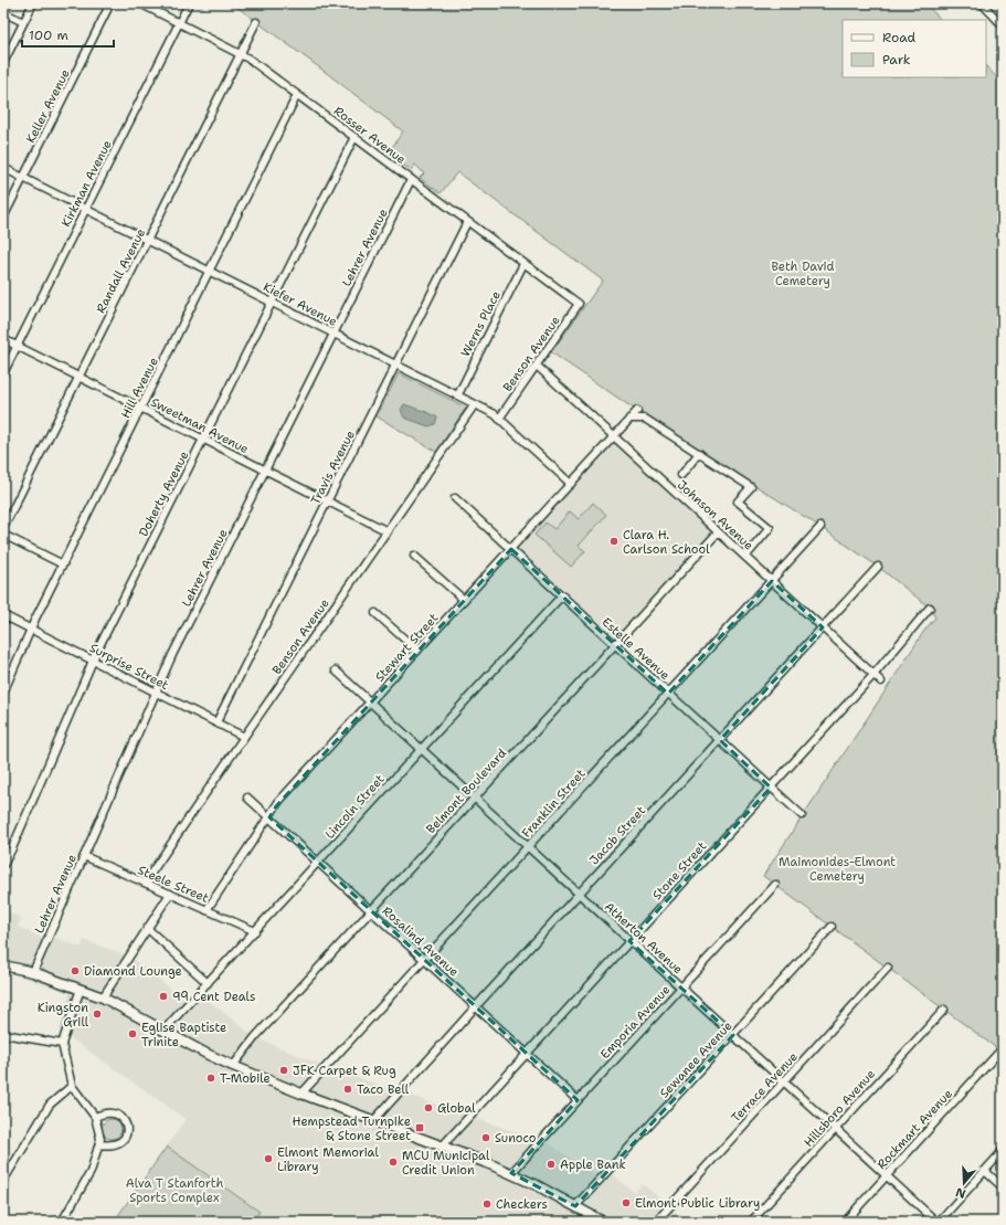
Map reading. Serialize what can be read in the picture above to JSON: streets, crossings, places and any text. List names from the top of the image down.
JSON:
{
  "streets": {
    "street": [
      "Keller Avenue",
      "Rosser Avenue",
      "Kirkman Avenue",
      "Lehrer Avenue",
      "Randall Avenue",
      "Kiefer Avenue",
      "Werns Place",
      "Benson Avenue",
      "Hill Avenue",
      "Sweetman Avenue",
      "Travis Avenue",
      "Doherty Avenue",
      "Johnson Avenue",
      "Stewart Street",
      "Estelle Avenue",
      "Surprise Street",
      "Belmont Boulevard",
      "Franklin Street",
      "Lincoln Street",
      "Jacob Street",
      "Stone Street",
      "Steele Street",
      "Atherton Avenue",
      "Rosalind Avenue",
      "Emporia Avenue",
      "Sewanee Avenue",
      "Terrace Avenue",
      "Hillsboro Avenue",
      "Rockmart Avenue"
    ]
  },
  "crossings": [
    ["Keller Avenue", "Kiefer Avenue"],
    ["Rosser Avenue", "Kirkman Avenue"],
    ["Rosser Avenue", "Lehrer Avenue"],
    ["Rosser Avenue", "Randall Avenue"],
    ["Rosser Avenue", "Werns Place"],
    ["Rosser Avenue", "Benson Avenue"],
    ["Rosser Avenue", "Hill Avenue"],
    ["Rosser Avenue", "Travis Avenue"],
    ["Rosser Avenue", "Doherty Avenue"],
    ["Kirkman Avenue", "Kiefer Avenue"],
    ["Kirkman Avenue", "Sweetman Avenue"],
    ["Lehrer Avenue", "Kiefer Avenue"],
    ["Lehrer Avenue", "Sweetman Avenue"],
    ["Lehrer Avenue", "Surprise Street"],
    ["Lehrer Avenue", "Steele Street"],
    ["Randall Avenue", "Kiefer Avenue"],
    ["Randall Avenue", "Sweetman Avenue"],
    ["Kiefer Avenue", "Werns Place"],
    ["Kiefer Avenue", "Benson Avenue"],
    ["Kiefer Avenue", "Hill Avenue"],
    ["Kiefer Avenue", "Travis Avenue"],
    ["Kiefer Avenue", "Doherty Avenue"],
    ["Kiefer Avenue", "Stewart Street"],
    ["Benson Avenue", "Sweetman Avenue"],
    ["Benson Avenue", "Johnson Avenue"],
    ["Benson Avenue", "Surprise Street"],
    ["Benson Avenue", "Steele Street"],
    ["Hill Avenue", "Sweetman Avenue"],
    ["Hill Avenue", "Surprise Street"],
    ["Sweetman Avenue", "Travis Avenue"],
    ["Sweetman Avenue", "Doherty Avenue"],
    ["Travis Avenue", "Surprise Street"],
    ["Doherty Avenue", "Surprise Street"],
    ["Johnson Avenue", "Stewart Street"],
    ["Johnson Avenue", "Belmont Boulevard"],
    ["Johnson Avenue", "Franklin Street"],
    ["Johnson Avenue", "Jacob Street"],
    ["Johnson Avenue", "Stone Street"],
    ["Stewart Street", "Estelle Avenue"],
    ["Stewart Street", "Steele Street"],
    ["Stewart Street", "Atherton Avenue"],
    ["Stewart Street", "Rosalind Avenue"],
    ["Estelle Avenue", "Belmont Boulevard"],
    ["Estelle Avenue", "Franklin Street"],
    ["Estelle Avenue", "Lincoln Street"],
    ["Estelle Avenue", "Jacob Street"],
    ["Estelle Avenue", "Stone Street"],
    ["Belmont Boulevard", "Atherton Avenue"],
    ["Belmont Boulevard", "Rosalind Avenue"],
    ["Franklin Street", "Atherton Avenue"],
    ["Franklin Street", "Rosalind Avenue"],
    ["Lincoln Street", "Steele Street"],
    ["Lincoln Street", "Atherton Avenue"],
    ["Lincoln Street", "Rosalind Avenue"],
    ["Jacob Street", "Atherton Avenue"],
    ["Jacob Street", "Rosalind Avenue"],
    ["Stone Street", "Atherton Avenue"],
    ["Stone Street", "Rosalind Avenue"],
    ["Atherton Avenue", "Emporia Avenue"],
    ["Atherton Avenue", "Sewanee Avenue"],
    ["Atherton Avenue", "Terrace Avenue"],
    ["Atherton Avenue", "Hillsboro Avenue"],
    ["Atherton Avenue", "Rockmart Avenue"],
    ["Rosalind Avenue", "Emporia Avenue"]
  ],
  "parks": ["Beth David Cemetery", "Maimonides-Elmont Cemetery", "Alva T Stanforth Sports Complex"],
  "places": {
    "other": [
      "Clara H. Carlson School",
      "Diamond Lounge",
      "99 Cent Deals",
      "Kingston Grill",
      "Eglise Baptiste Trinite",
      "JFK Carpet & Rug",
      "T-Mobile",
      "Taco Bell",
      "Global",
      "Sunoco",
      "Elmont Memorial Library",
      "MCU Municipal Credit Union",
      "Apple Bank",
      "Elmont Public Library",
      "Checkers"
    ],
    "transit": ["Hempstead Turnpike & Stone Street"]
  },
  "legend": ["Road", "Park"],
  "scale_bar": "100 m",
  "north": "bottom"
}
